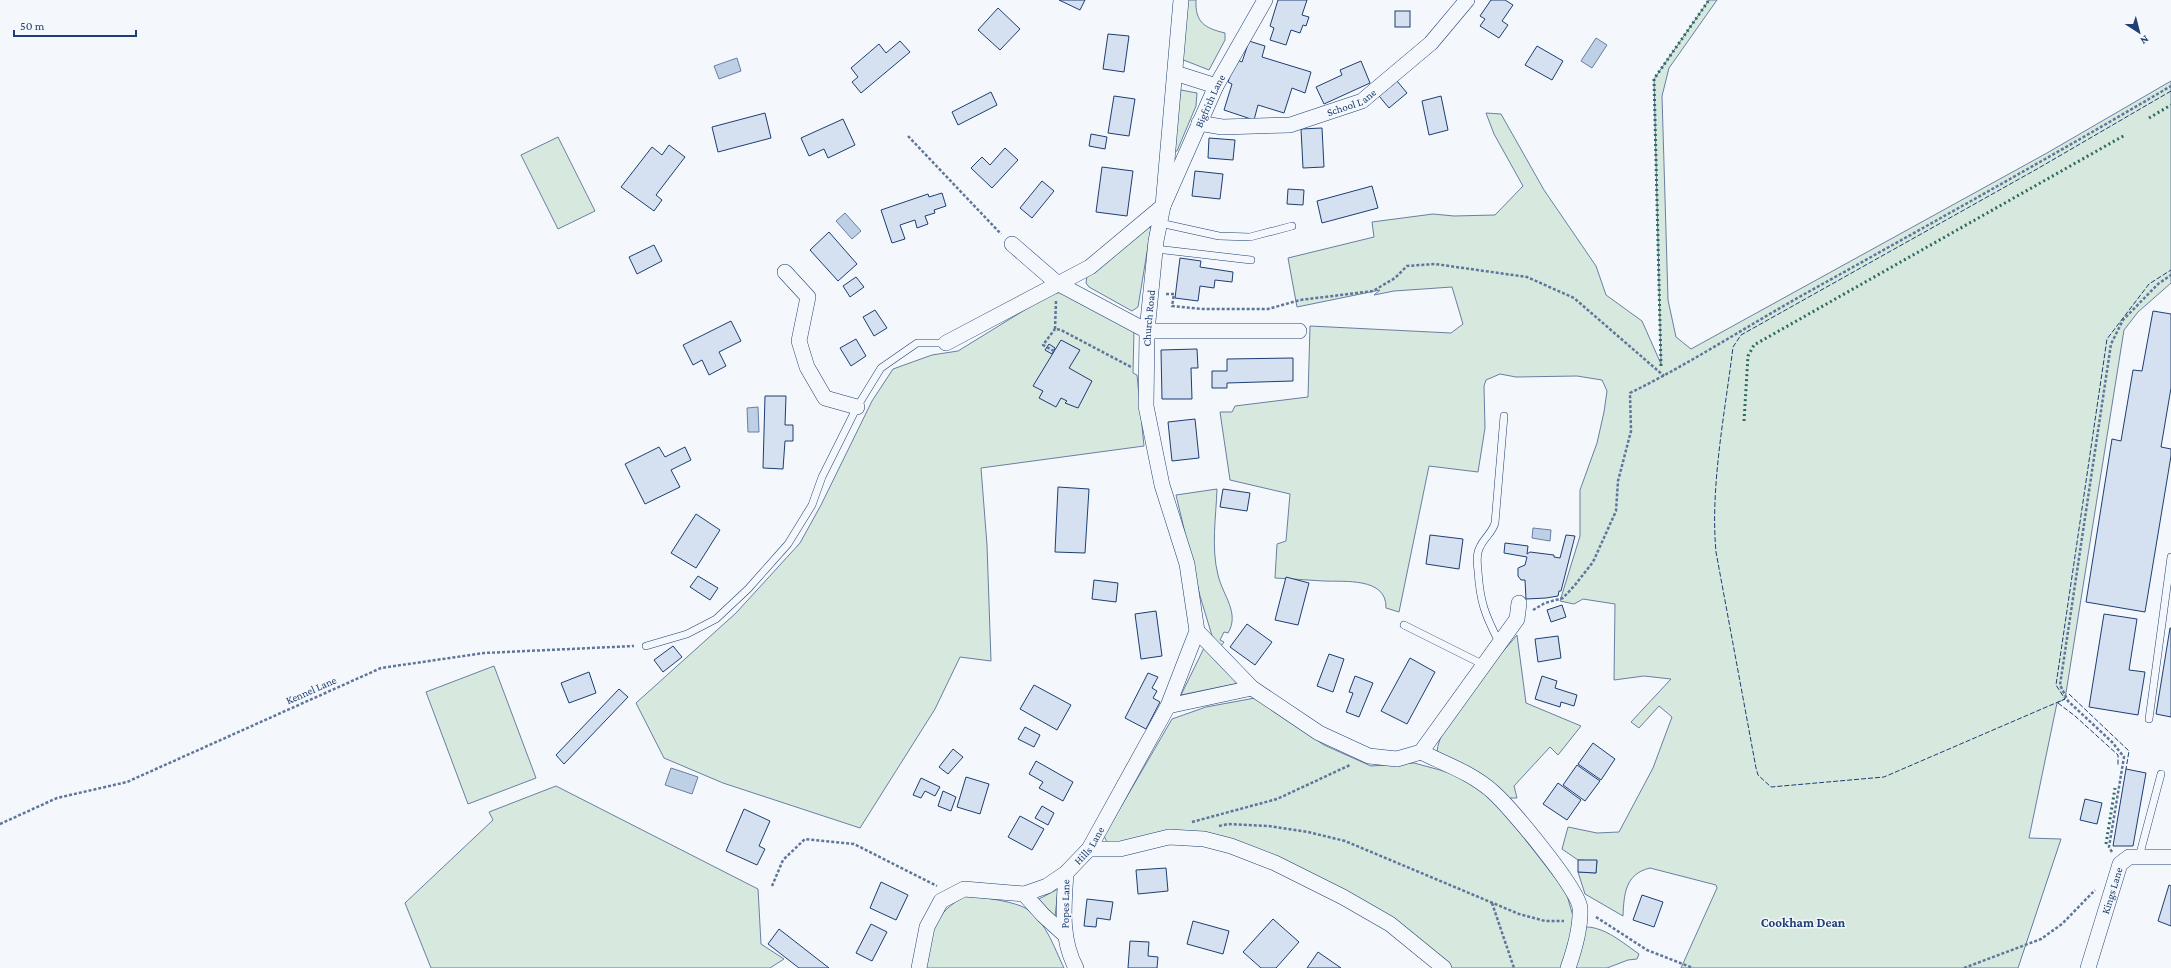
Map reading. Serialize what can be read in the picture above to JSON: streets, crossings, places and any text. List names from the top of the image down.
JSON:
{
  "streets": {
    "street": [
      "Bigfrith Lane",
      "School Lane",
      "Church Road",
      "Hills Lane",
      "Kings Lane",
      "Popes Lane"
    ],
    "path": ["Kennel Lane"]
  },
  "crossings": [
    ["Bigfrith Lane", "School Lane"],
    ["Bigfrith Lane", "Church Road"],
    ["Church Road", "Hills Lane"],
    ["Hills Lane", "Popes Lane"]
  ],
  "districts": ["Cookham Dean"],
  "scale_bar": "50 m",
  "north": "bottom right"
}
